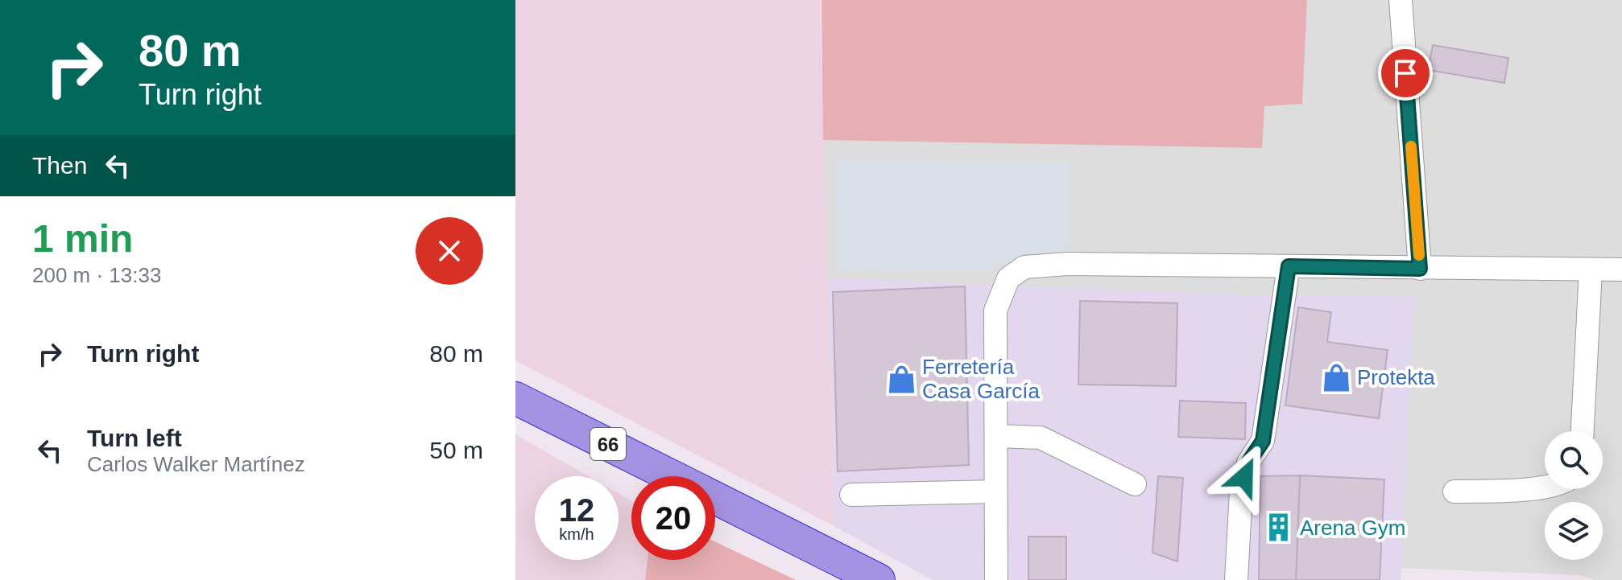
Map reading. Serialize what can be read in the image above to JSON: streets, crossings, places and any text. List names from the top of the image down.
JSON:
{
  "streets": {
    "highway": ["66"]
  },
  "places": {
    "shop": ["Protekta", "Ferretería Casa García"],
    "building": ["Arena Gym"]
  },
  "page": {
    "turn": ["80 m", "Turn right"],
    "then": "Then",
    "heading": ["1 min", "200 m · 13:33"],
    "list": [
      {
        "name": "Turn right",
        "value": "80 m"
      },
      {
        "name": "Turn left",
        "note": "Carlos Walker Martínez",
        "value": "50 m"
      }
    ],
    "speed": "12 km/h",
    "limit": "20"
  }
}
